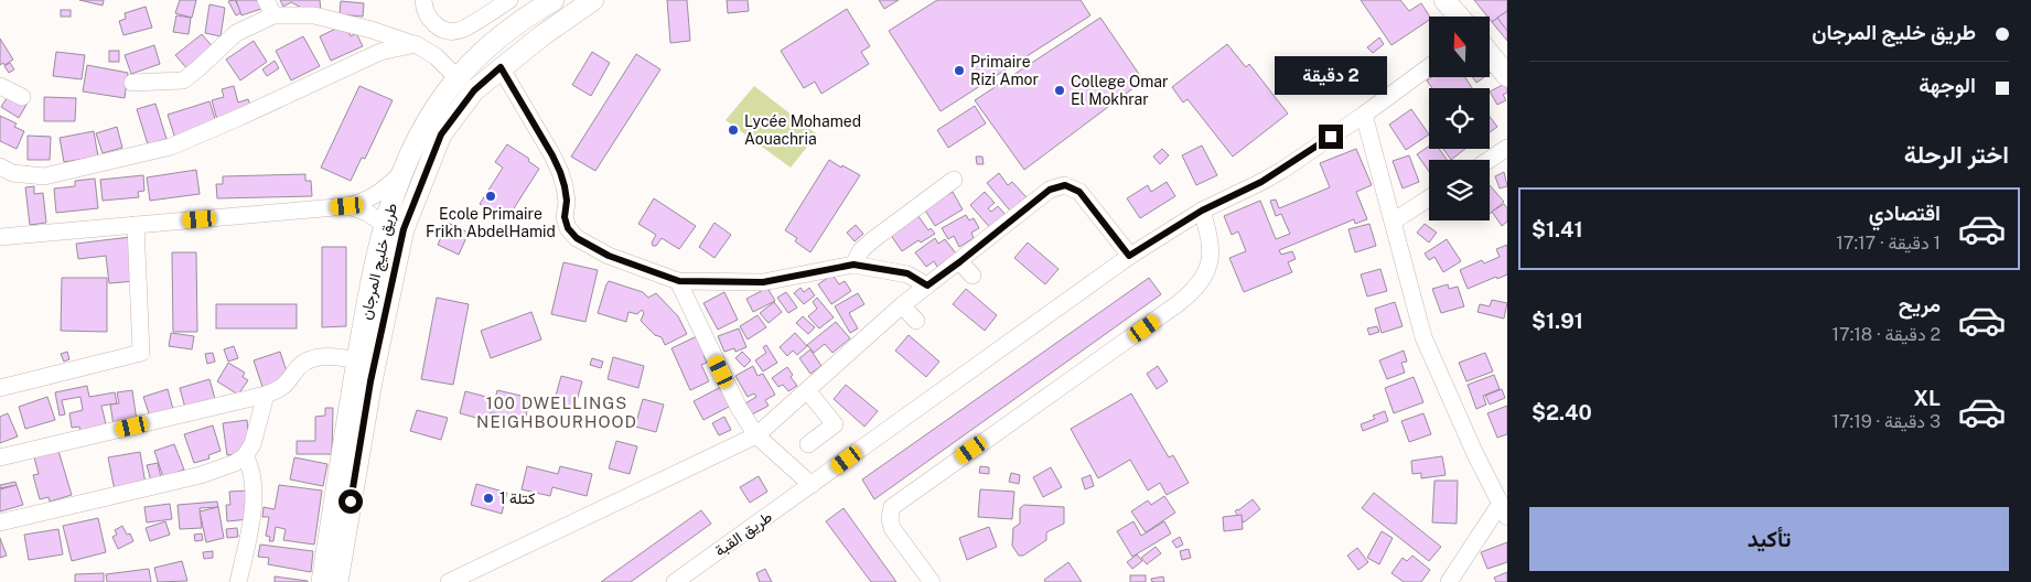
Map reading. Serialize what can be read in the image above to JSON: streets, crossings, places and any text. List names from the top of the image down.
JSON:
{
  "streets": {
    "main road": ["طريق خليج المرجان"],
    "street": ["طريق القبة"]
  },
  "districts": ["100 DWELLINGS NEIGHBOURHOOD"],
  "places": [
    "Primaire Rizi Amor",
    "College Omar El Mokhrar",
    "Lycée Mohamed Aouachria",
    "Ecole Primaire Frikh AbdelHamid",
    "كتلة 1"
  ],
  "north": "top",
  "page": {
    "banner": ["طريق خليج المرجان", "الوجهة"],
    "bubble": "2 دقيقة",
    "heading": "اختر الرحلة",
    "list": [
      {
        "name": "اقتصادي",
        "note": "1 دقيقة · 17:17",
        "value": "$1.41"
      },
      {
        "name": "مريح",
        "note": "2 دقيقة · 17:18",
        "value": "$1.91"
      },
      {
        "name": "XL",
        "note": "3 دقيقة · 17:19",
        "value": "$2.40"
      }
    ],
    "buttons": "تأكيد"
  }
}
